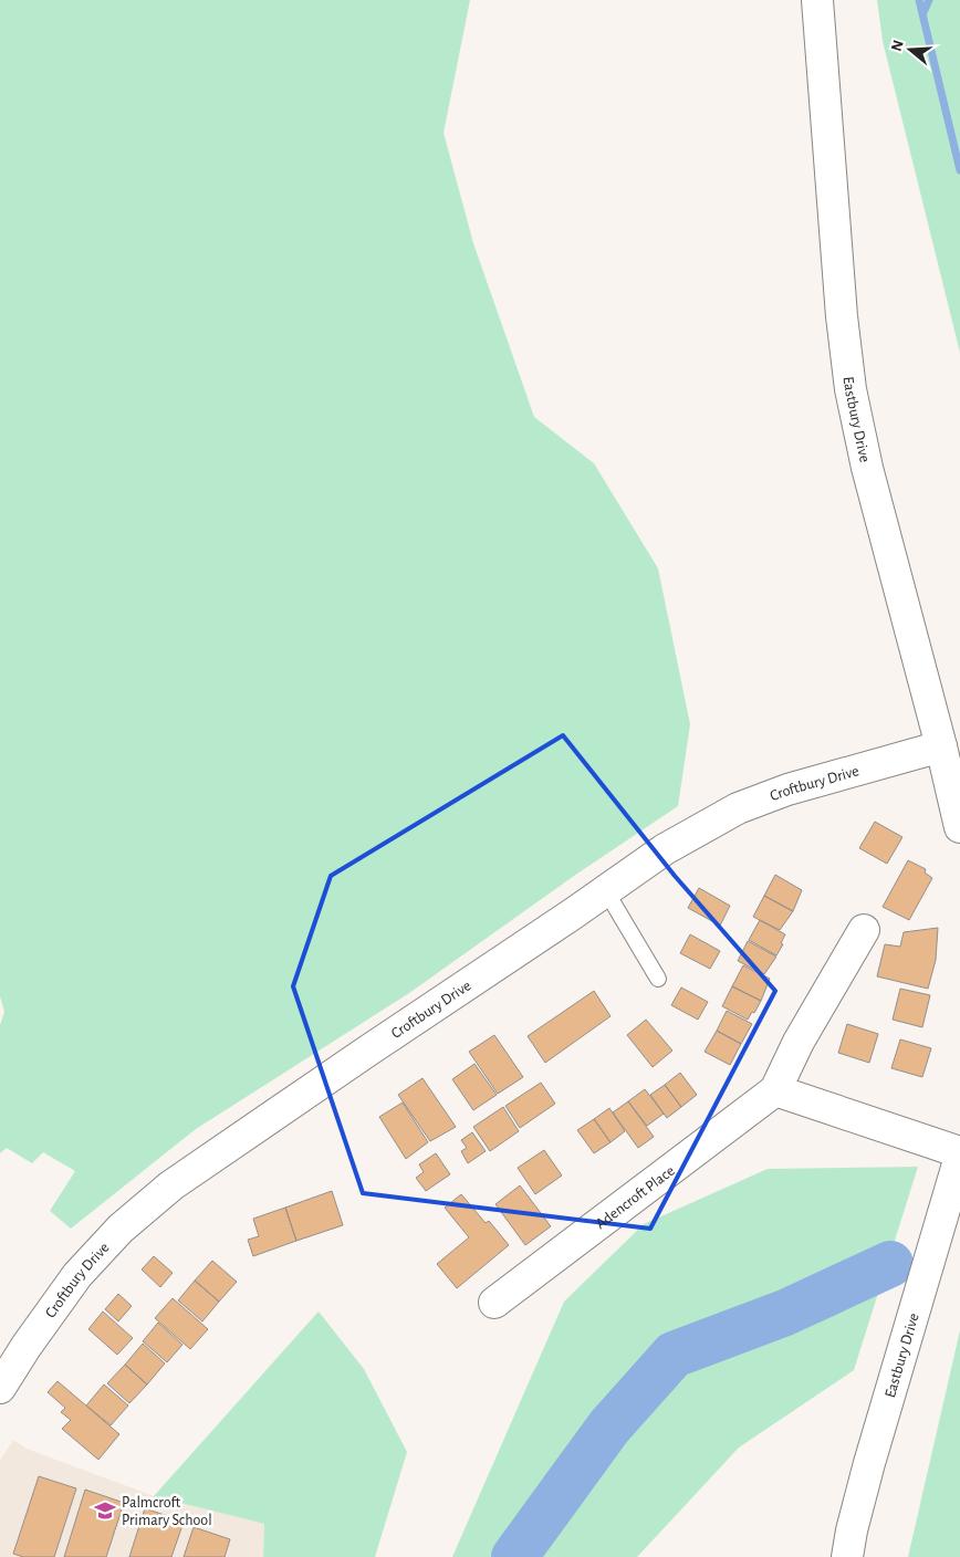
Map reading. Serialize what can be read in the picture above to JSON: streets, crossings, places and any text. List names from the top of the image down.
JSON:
{
  "streets": {
    "street": ["Eastbury Drive", "Croftbury Drive", "Adencroft Place"]
  },
  "crossings": [
    ["Eastbury Drive", "Croftbury Drive"]
  ],
  "places": {
    "school or university": ["Palmcroft Primary School"]
  },
  "north": "left"
}
